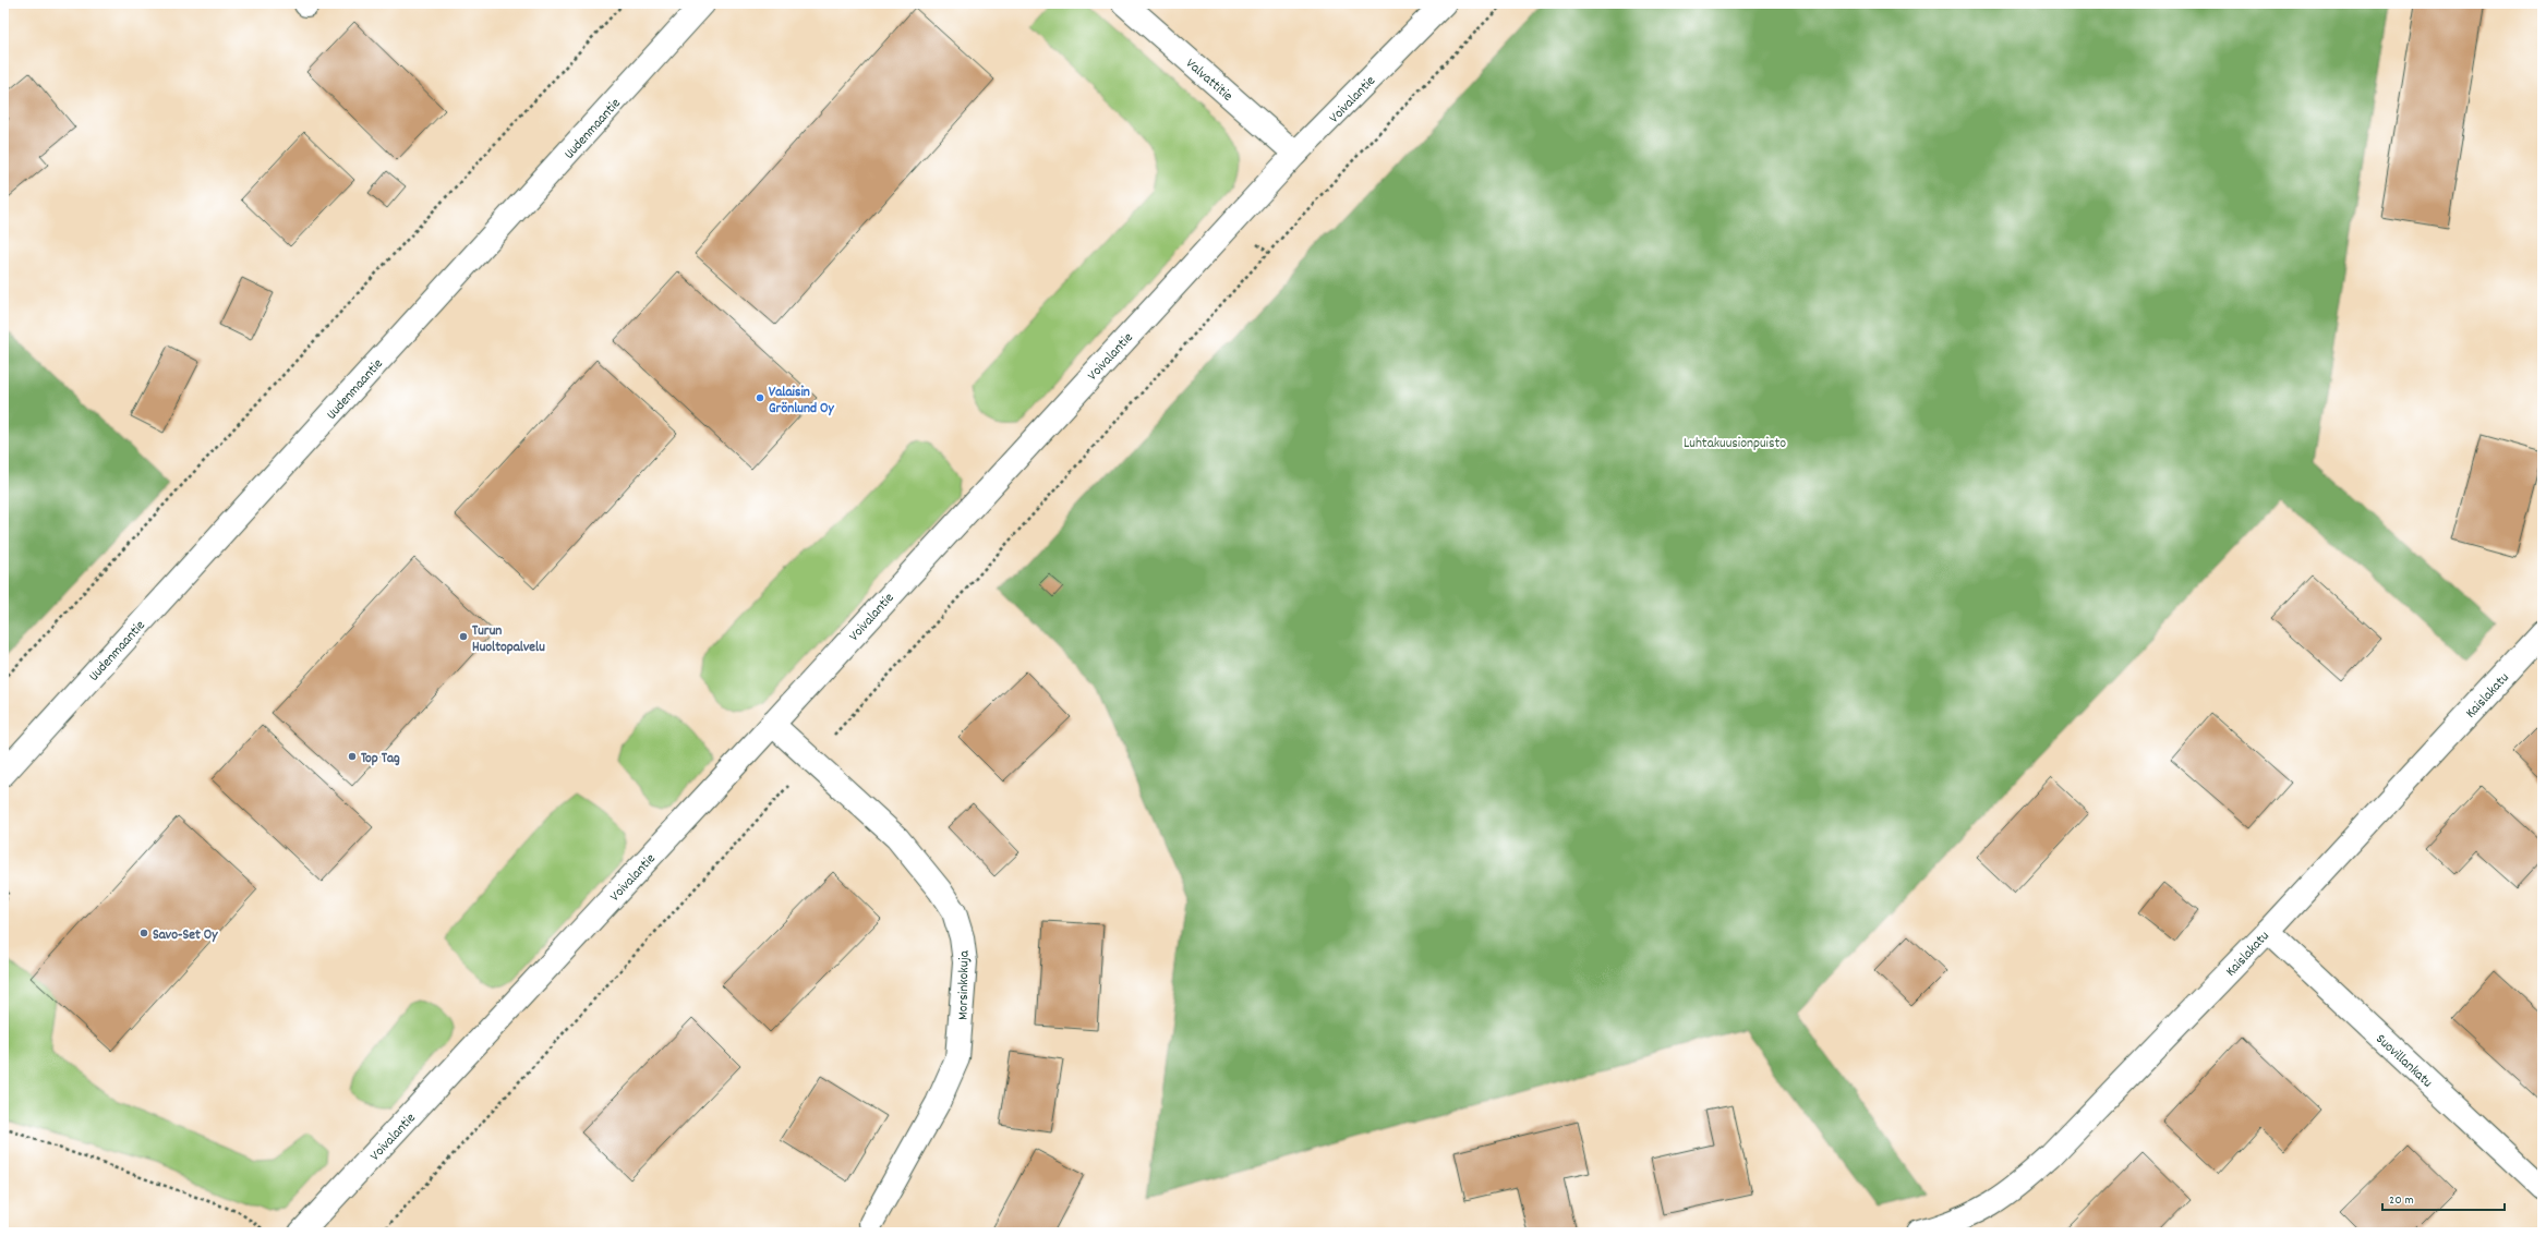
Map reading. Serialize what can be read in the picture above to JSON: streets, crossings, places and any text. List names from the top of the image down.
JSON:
{
  "streets": {
    "street": [
      "Valvattitie",
      "Voivalantie",
      "Uudenmaantie",
      "Kaislakatu",
      "Morsinkokuja",
      "Suovillankatu"
    ]
  },
  "crossings": [
    ["Valvattitie", "Voivalantie"],
    ["Voivalantie", "Morsinkokuja"],
    ["Kaislakatu", "Suovillankatu"]
  ],
  "parks": ["Luhtakuusionpuisto"],
  "places": [
    "Valaisin Grönlund Oy",
    "Turun Huoltopalvelu",
    "Top Tag",
    "Savo-Set Oy"
  ],
  "scale_bar": "20 m"
}
